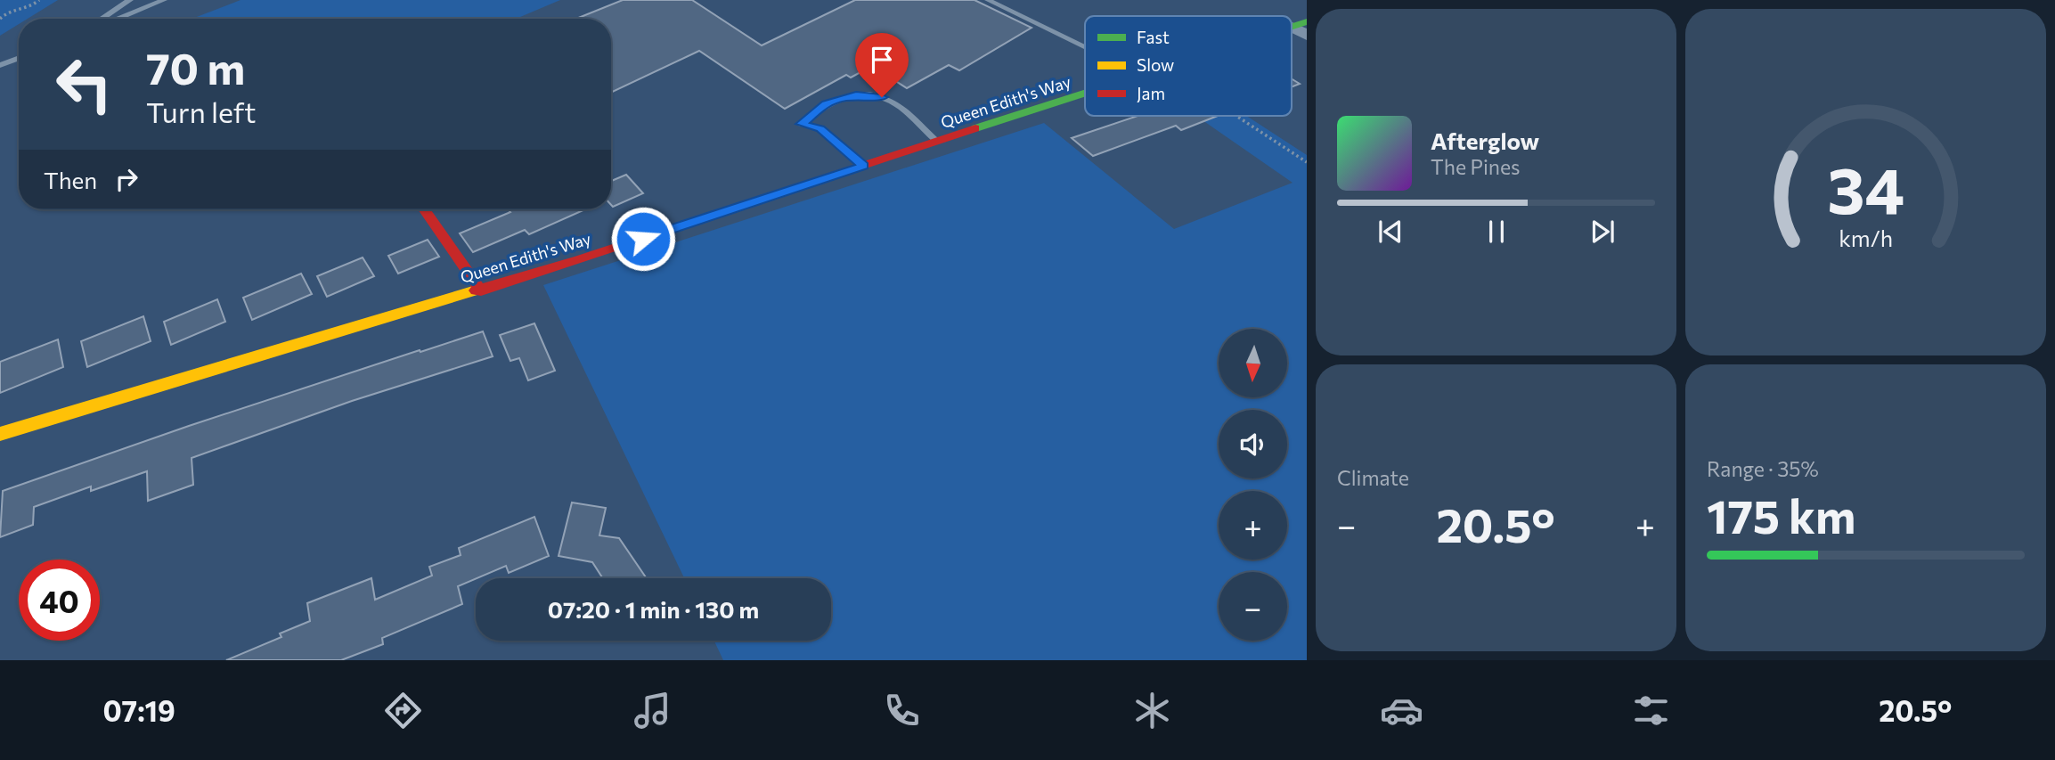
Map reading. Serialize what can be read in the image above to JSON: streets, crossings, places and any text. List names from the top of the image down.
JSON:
{
  "streets": {
    "street": ["Queen Edith's Way"]
  },
  "legend": ["Fast", "Slow", "Jam"],
  "north": "bottom",
  "page": {
    "turn": ["70 m", "Turn left"],
    "song": ["Afterglow", "The Pines"],
    "then": "Then",
    "map_buttons": ["+", "−"],
    "tile": [
      "Climate",
      ["Range · 35%", "175 km"]
    ],
    "heat": ["−", "20.5°", "+"],
    "limit": "40",
    "trip": "07:20 · 1 min · 130 m",
    "tabs": ["07:19", "20.5°"],
    "gauge": ["34", "km/h"]
  }
}
